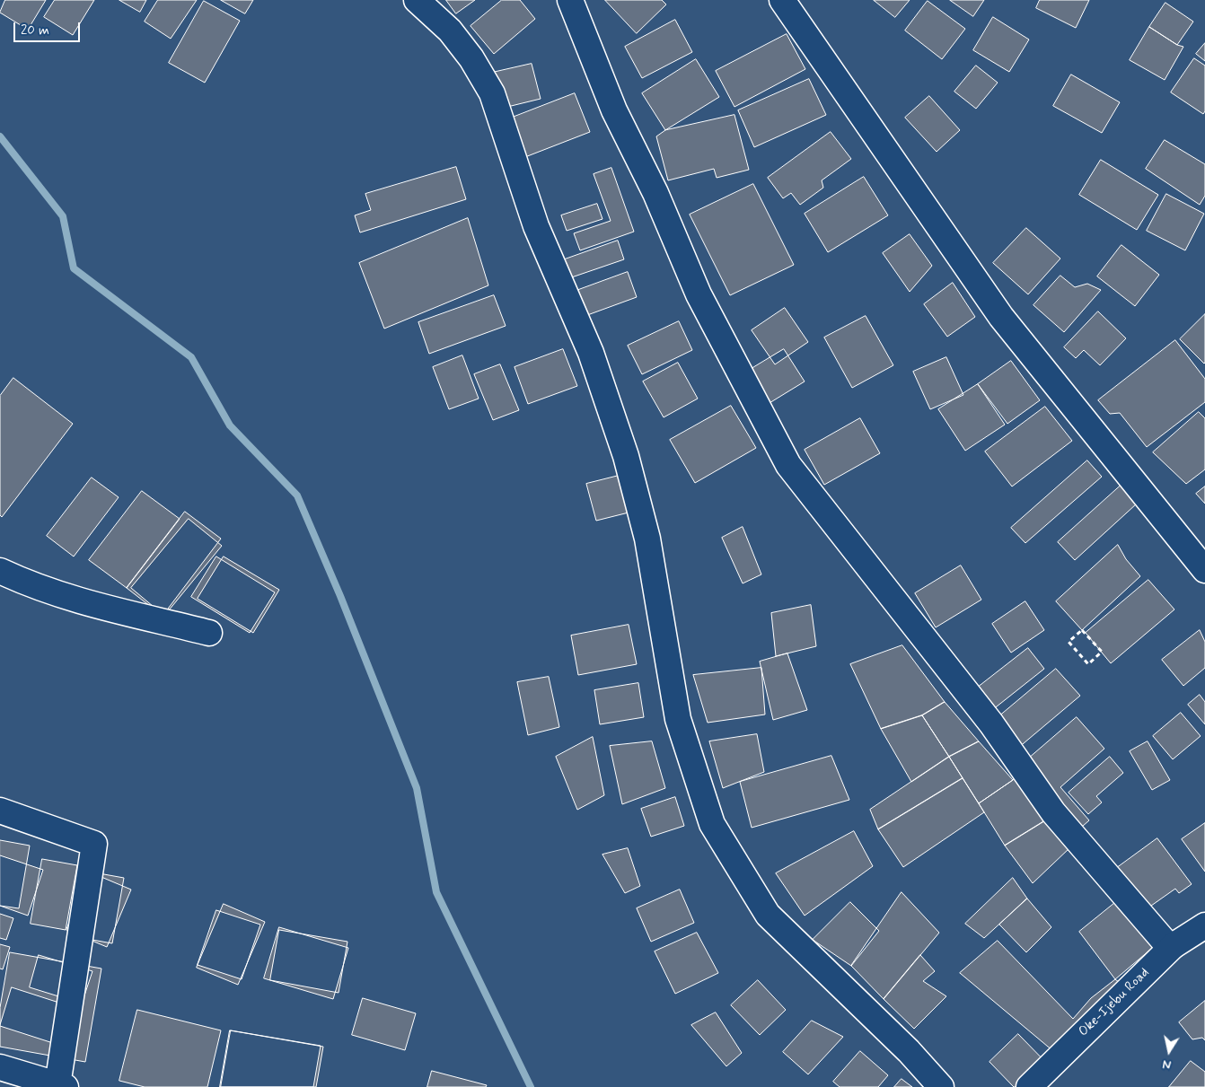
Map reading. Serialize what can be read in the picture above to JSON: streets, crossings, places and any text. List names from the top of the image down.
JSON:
{
  "streets": {
    "street": ["Oke-Ijebu Road"]
  },
  "scale_bar": "20 m",
  "north": "bottom"
}
